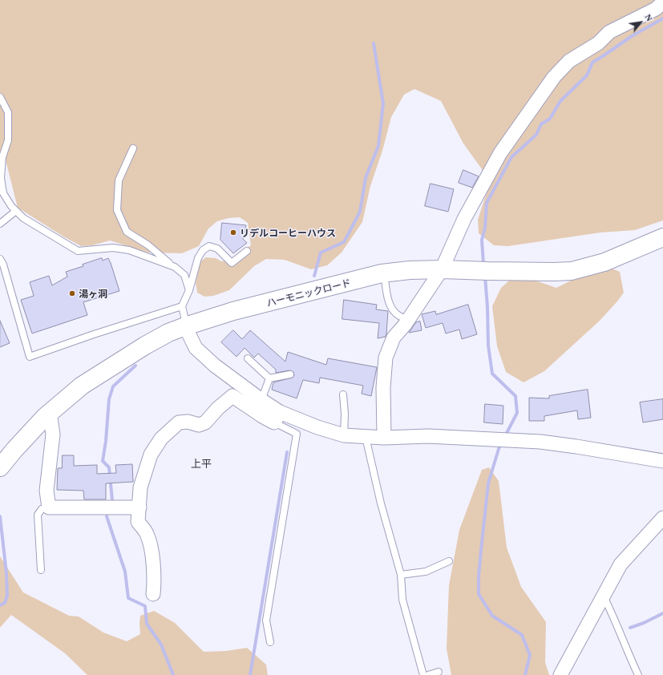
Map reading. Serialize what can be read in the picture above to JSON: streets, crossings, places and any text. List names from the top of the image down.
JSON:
{
  "streets": {
    "street": ["ハーモニックロード"]
  },
  "districts": ["上平"],
  "places": ["リデルコーヒーハウス", "湯ヶ洞"],
  "north": "top right"
}
